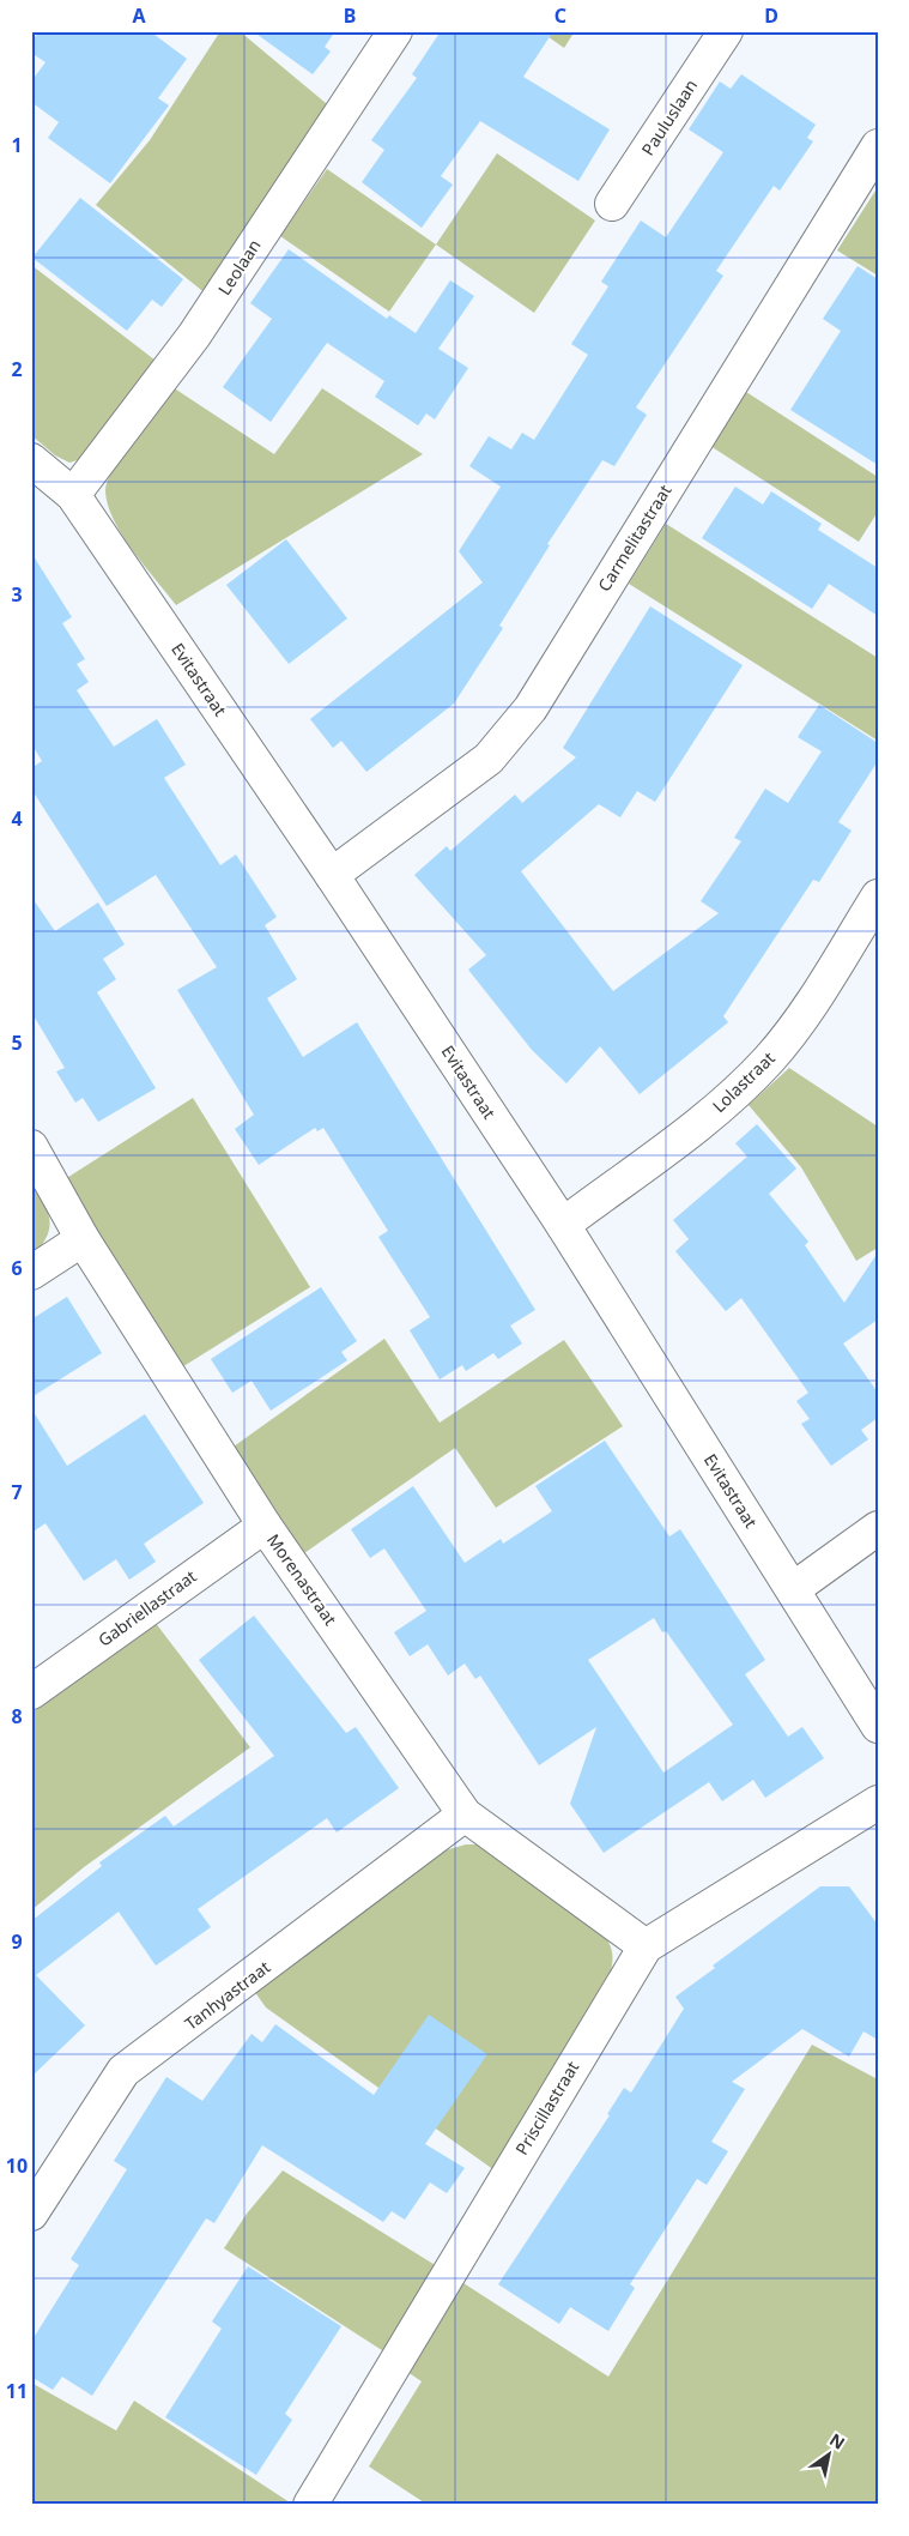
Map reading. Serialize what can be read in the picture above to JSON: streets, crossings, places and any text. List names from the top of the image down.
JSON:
{
  "streets": {
    "street": [
      "Pauluslaan",
      "Leolaan",
      "Carmelitastraat",
      "Evitastraat",
      "Lolastraat",
      "Morenastraat",
      "Gabriellastraat",
      "Tanhyastraat",
      "Priscillastraat"
    ]
  },
  "crossings": [
    ["Leolaan", "Evitastraat"],
    ["Carmelitastraat", "Evitastraat"],
    ["Evitastraat", "Lolastraat"],
    ["Morenastraat", "Gabriellastraat"],
    ["Morenastraat", "Tanhyastraat"],
    ["Morenastraat", "Priscillastraat"]
  ],
  "north": "top right",
  "grid": {
    "columns": [
      "A",
      "B",
      "C",
      "D"
    ],
    "rows": [
      "1",
      "2",
      "3",
      "4",
      "5",
      "6",
      "7",
      "8",
      "9",
      "10",
      "11"
    ]
  }
}
